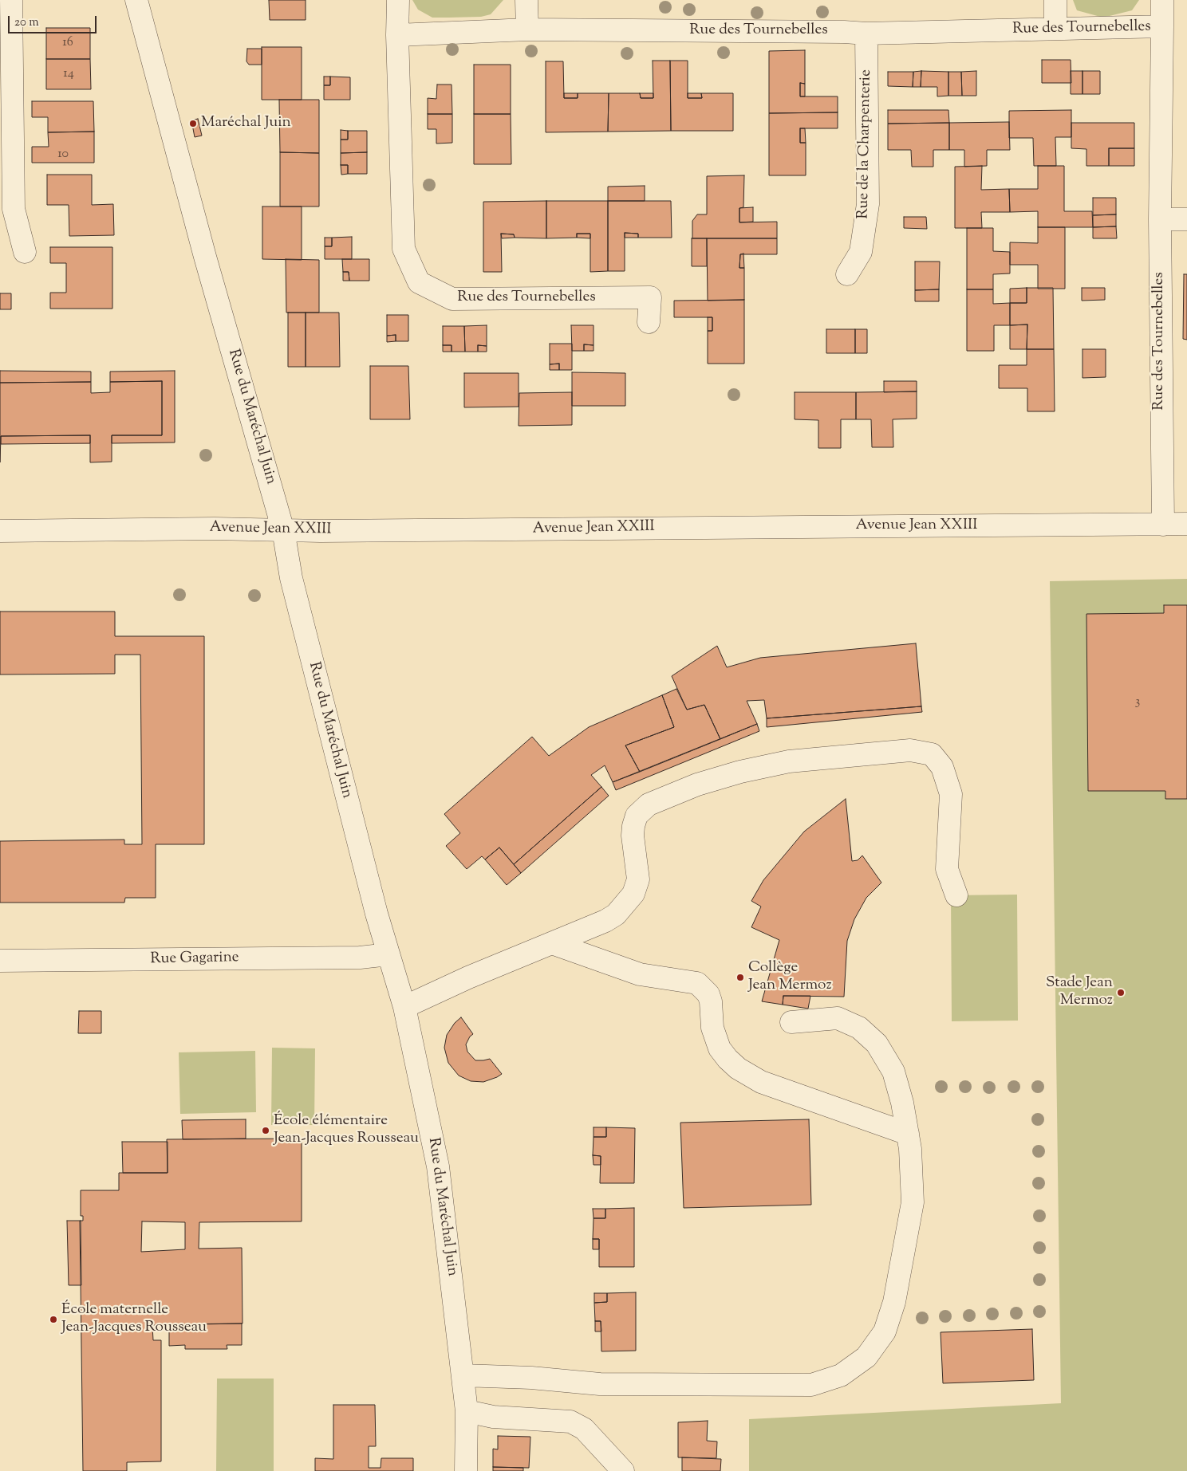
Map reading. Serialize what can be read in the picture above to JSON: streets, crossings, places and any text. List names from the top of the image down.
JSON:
{
  "streets": {
    "street": [
      "Rue des Tournebelles",
      "Rue de la Charpenterie",
      "Rue du Maréchal Juin",
      "Avenue Jean XXIII",
      "Rue Gagarine"
    ]
  },
  "crossings": [
    ["Rue des Tournebelles", "Rue de la Charpenterie"],
    ["Rue des Tournebelles", "Avenue Jean XXIII"],
    ["Rue du Maréchal Juin", "Avenue Jean XXIII"],
    ["Rue du Maréchal Juin", "Rue Gagarine"]
  ],
  "places": [
    "Maréchal Juin",
    "Collège Jean Mermoz",
    "Stade Jean Mermoz",
    "École élémentaire Jean-Jacques Rousseau",
    "École maternelle Jean-Jacques Rousseau"
  ],
  "house_numbers": [
    "16",
    "14",
    "10",
    "3"
  ],
  "scale_bar": "20 m"
}
